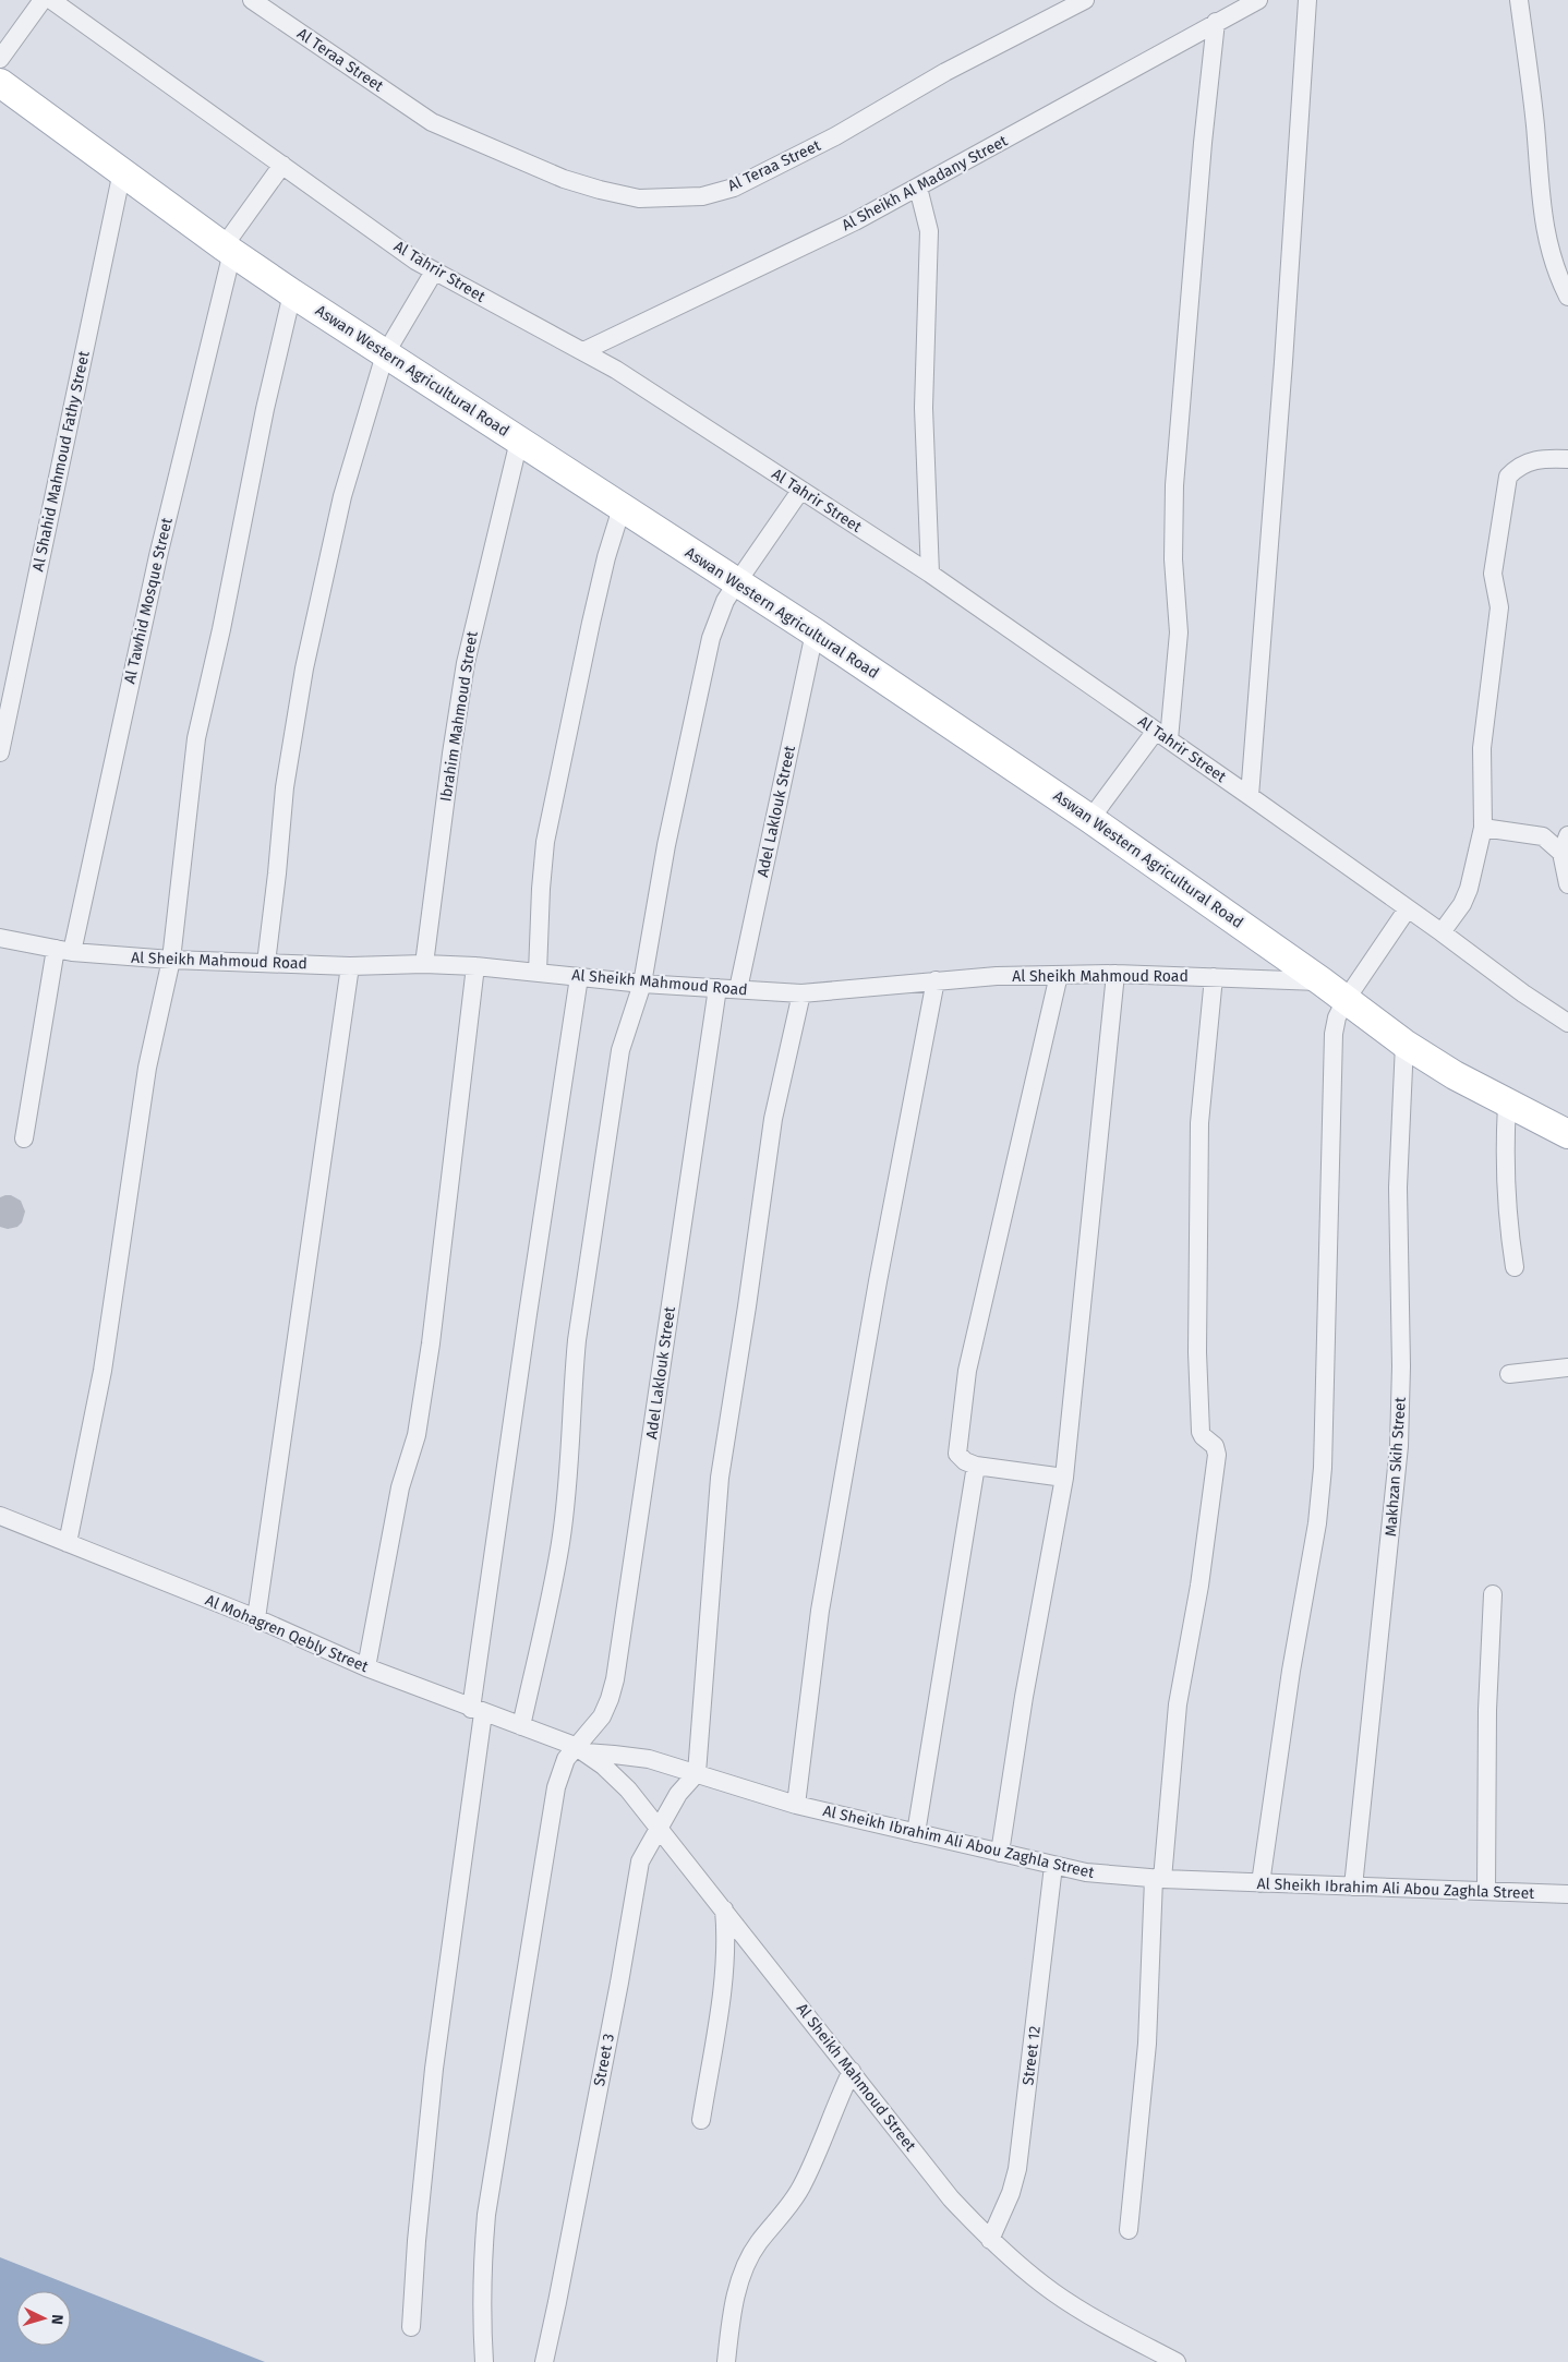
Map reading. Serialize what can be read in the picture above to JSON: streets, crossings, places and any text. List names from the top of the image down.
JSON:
{
  "streets": {
    "main road": ["Aswan Western Agricultural Road"],
    "street": [
      "Al Teraa Street",
      "Al Sheikh Al Madany Street",
      "Al Tahrir Street",
      "Al Shahid Mahmoud Fathy Street",
      "Al Tawhid Mosque Street",
      "Ibrahim Mahmoud Street",
      "Adel Laklouk Street",
      "Al Sheikh Mahmoud Road",
      "Makhzan Skih Street",
      "Al Mohagren Qebly Street",
      "Al Sheikh Ibrahim Ali Abou Zaghla Street",
      "Street 12",
      "Street 3",
      "Al Sheikh Mahmoud Street"
    ]
  },
  "crossings": [
    ["Al Sheikh Al Madany Street", "Al Tahrir Street"],
    ["Aswan Western Agricultural Road", "Al Shahid Mahmoud Fathy Street"],
    ["Aswan Western Agricultural Road", "Al Tawhid Mosque Street"],
    ["Aswan Western Agricultural Road", "Ibrahim Mahmoud Street"],
    ["Aswan Western Agricultural Road", "Adel Laklouk Street"],
    ["Aswan Western Agricultural Road", "Al Sheikh Mahmoud Road"],
    ["Aswan Western Agricultural Road", "Makhzan Skih Street"],
    ["Al Tawhid Mosque Street", "Al Sheikh Mahmoud Road"],
    ["Ibrahim Mahmoud Street", "Al Sheikh Mahmoud Road"],
    ["Adel Laklouk Street", "Al Sheikh Mahmoud Road"],
    ["Adel Laklouk Street", "Al Mohagren Qebly Street"],
    ["Adel Laklouk Street", "Al Sheikh Ibrahim Ali Abou Zaghla Street"],
    ["Adel Laklouk Street", "Al Sheikh Mahmoud Street"],
    ["Makhzan Skih Street", "Al Sheikh Ibrahim Ali Abou Zaghla Street"],
    ["Al Mohagren Qebly Street", "Al Sheikh Ibrahim Ali Abou Zaghla Street"],
    ["Al Mohagren Qebly Street", "Al Sheikh Mahmoud Street"],
    ["Al Sheikh Ibrahim Ali Abou Zaghla Street", "Street 12"],
    ["Al Sheikh Ibrahim Ali Abou Zaghla Street", "Street 3"],
    ["Al Sheikh Ibrahim Ali Abou Zaghla Street", "Al Sheikh Mahmoud Street"],
    ["Street 12", "Al Sheikh Mahmoud Street"],
    ["Street 3", "Al Sheikh Mahmoud Street"]
  ],
  "north": "right"
}
